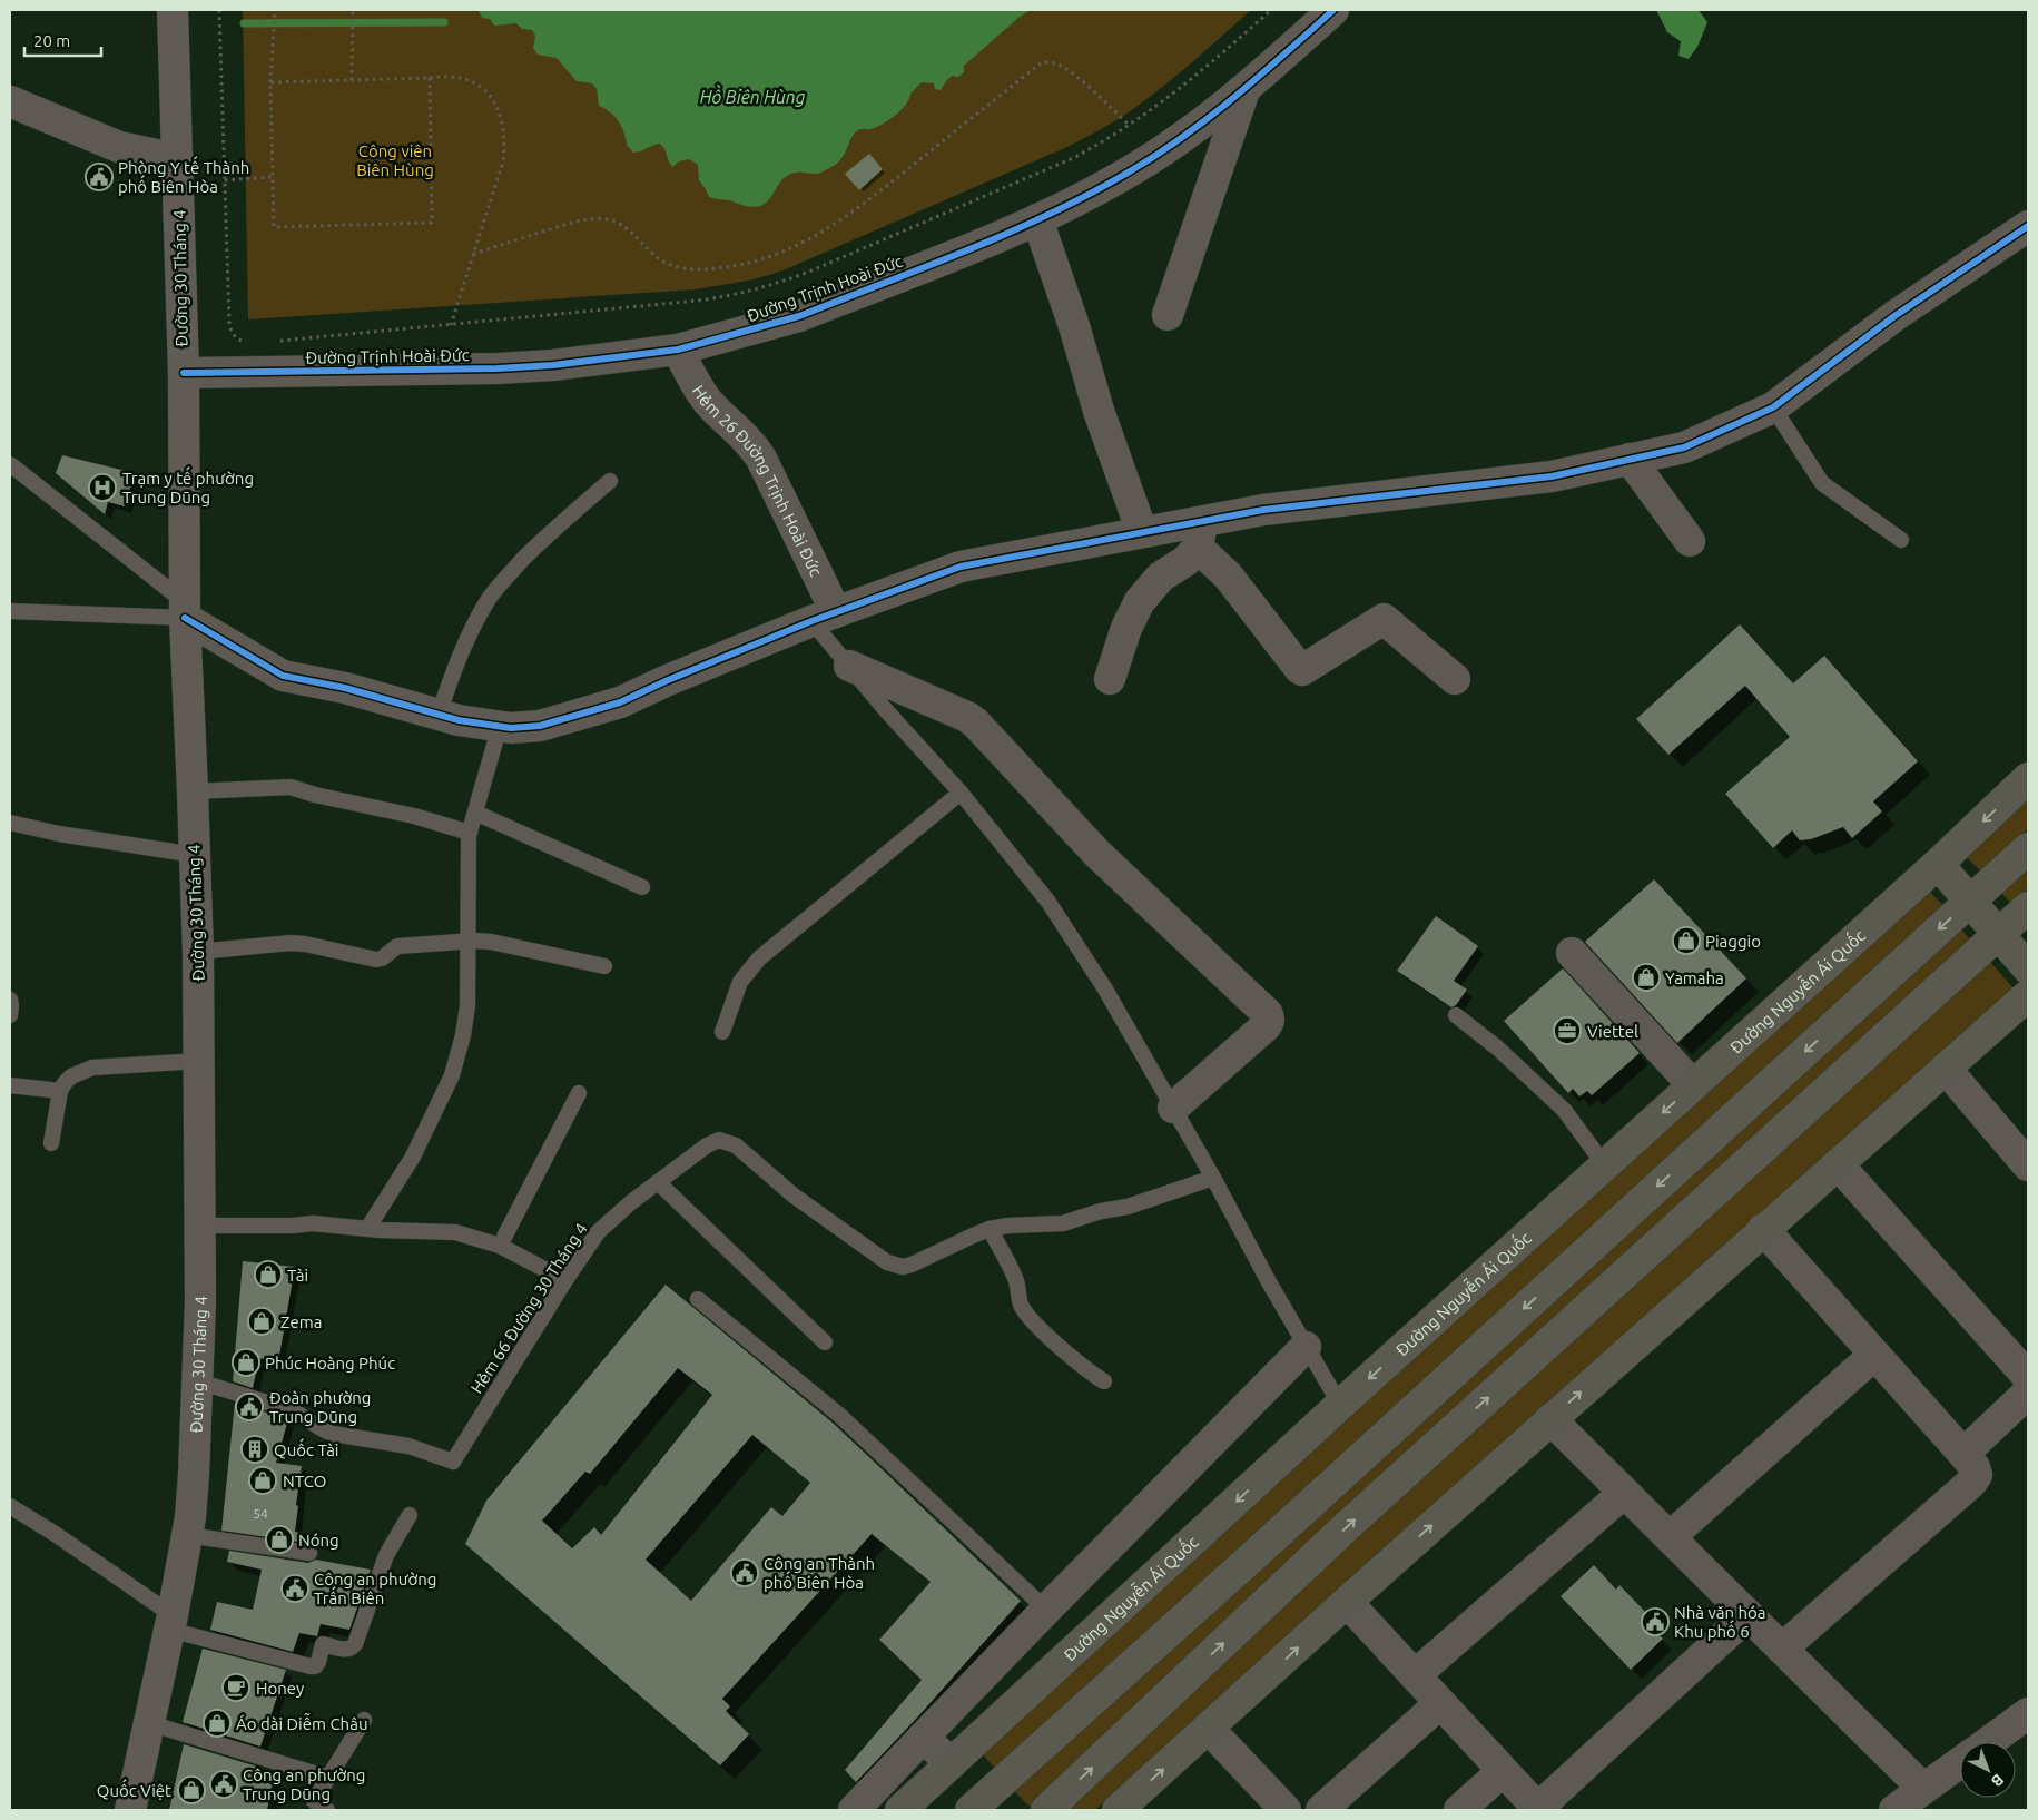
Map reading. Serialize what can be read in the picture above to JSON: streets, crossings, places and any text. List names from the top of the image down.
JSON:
{
  "streets": {
    "main road": ["Đường 30 Tháng 4", "Đường Nguyễn Ái Quốc"],
    "street": ["Đường Trịnh Hoài Đức", "Hẻm 26 Đường Trịnh Hoài Đức"],
    "lane": ["Hẻm 66 Đường 30 Tháng 4"]
  },
  "crossings": [
    ["Đường 30 Tháng 4", "Đường Trịnh Hoài Đức"],
    ["Đường 30 Tháng 4", "Hẻm 66 Đường 30 Tháng 4"],
    ["Đường Trịnh Hoài Đức", "Hẻm 26 Đường Trịnh Hoài Đức"]
  ],
  "water": ["Hồ Biên Hùng"],
  "parks": ["Công viên Biên Hùng"],
  "places": {
    "public building": [
      "Phòng Y tế Thành phố Biên Hòa",
      "Đoàn phường Trung Dũng",
      "Công an Thành phố Biên Hòa",
      "Công an phường Trấn Biên",
      "Nhà văn hóa Khu phố 6",
      "Công an phường Trung Dũng"
    ],
    "hospital": ["Trạm y tế phường Trung Dũng"],
    "shop": [
      "Piaggio",
      "Yamaha",
      "Tài",
      "Zema",
      "Phúc Hoàng Phúc",
      "NTCO",
      "Nóng",
      "Áo dài Diễm Châu",
      "Quốc Việt"
    ],
    "office": ["Viettel"],
    "building": ["Quốc Tài"],
    "cafe": ["Honey"]
  },
  "house_numbers": ["54"],
  "scale_bar": "20 m",
  "north": "bottom right"
}
